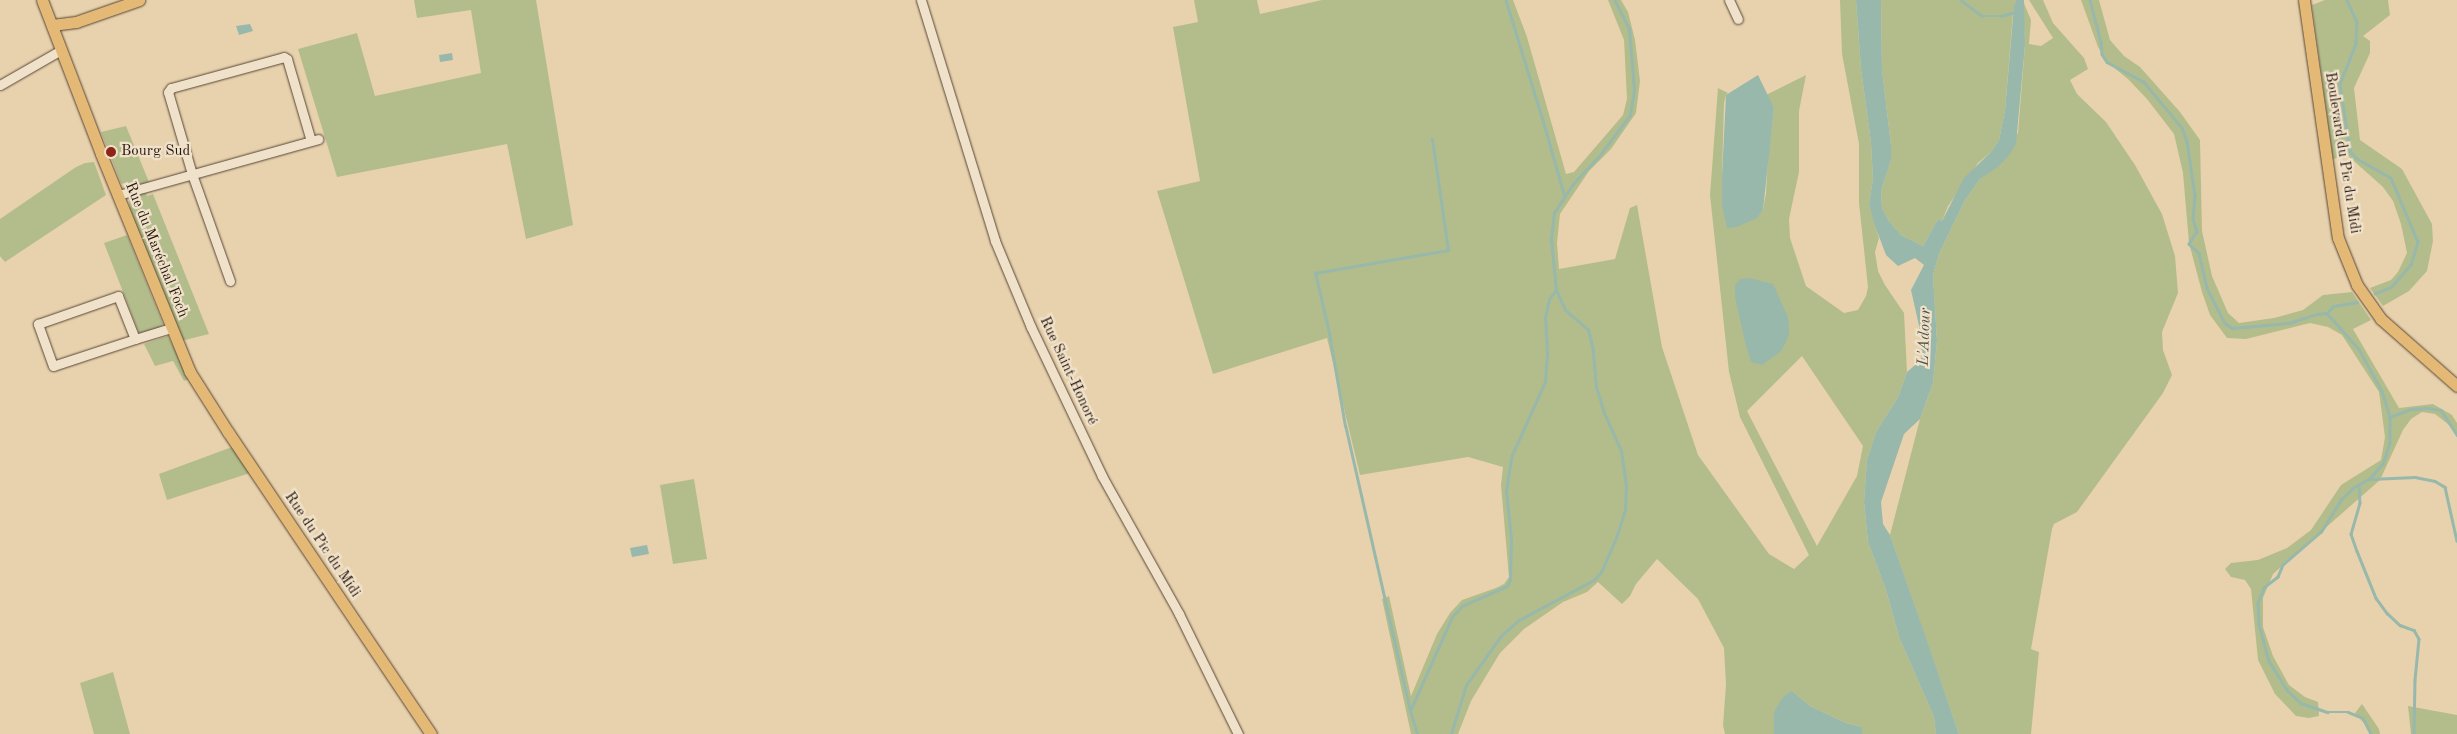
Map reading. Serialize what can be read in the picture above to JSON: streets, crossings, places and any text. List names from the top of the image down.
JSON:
{
  "streets": {
    "main road": ["Boulevard du Pic du Midi", "Rue du Maréchal Foch", "Rue du Pic du Midi"],
    "street": ["Rue Saint-Honoré"]
  },
  "crossings": [
    ["Rue du Maréchal Foch", "Rue du Pic du Midi"]
  ],
  "water": ["L'Adour"],
  "places": ["Bourg Sud"]
}
